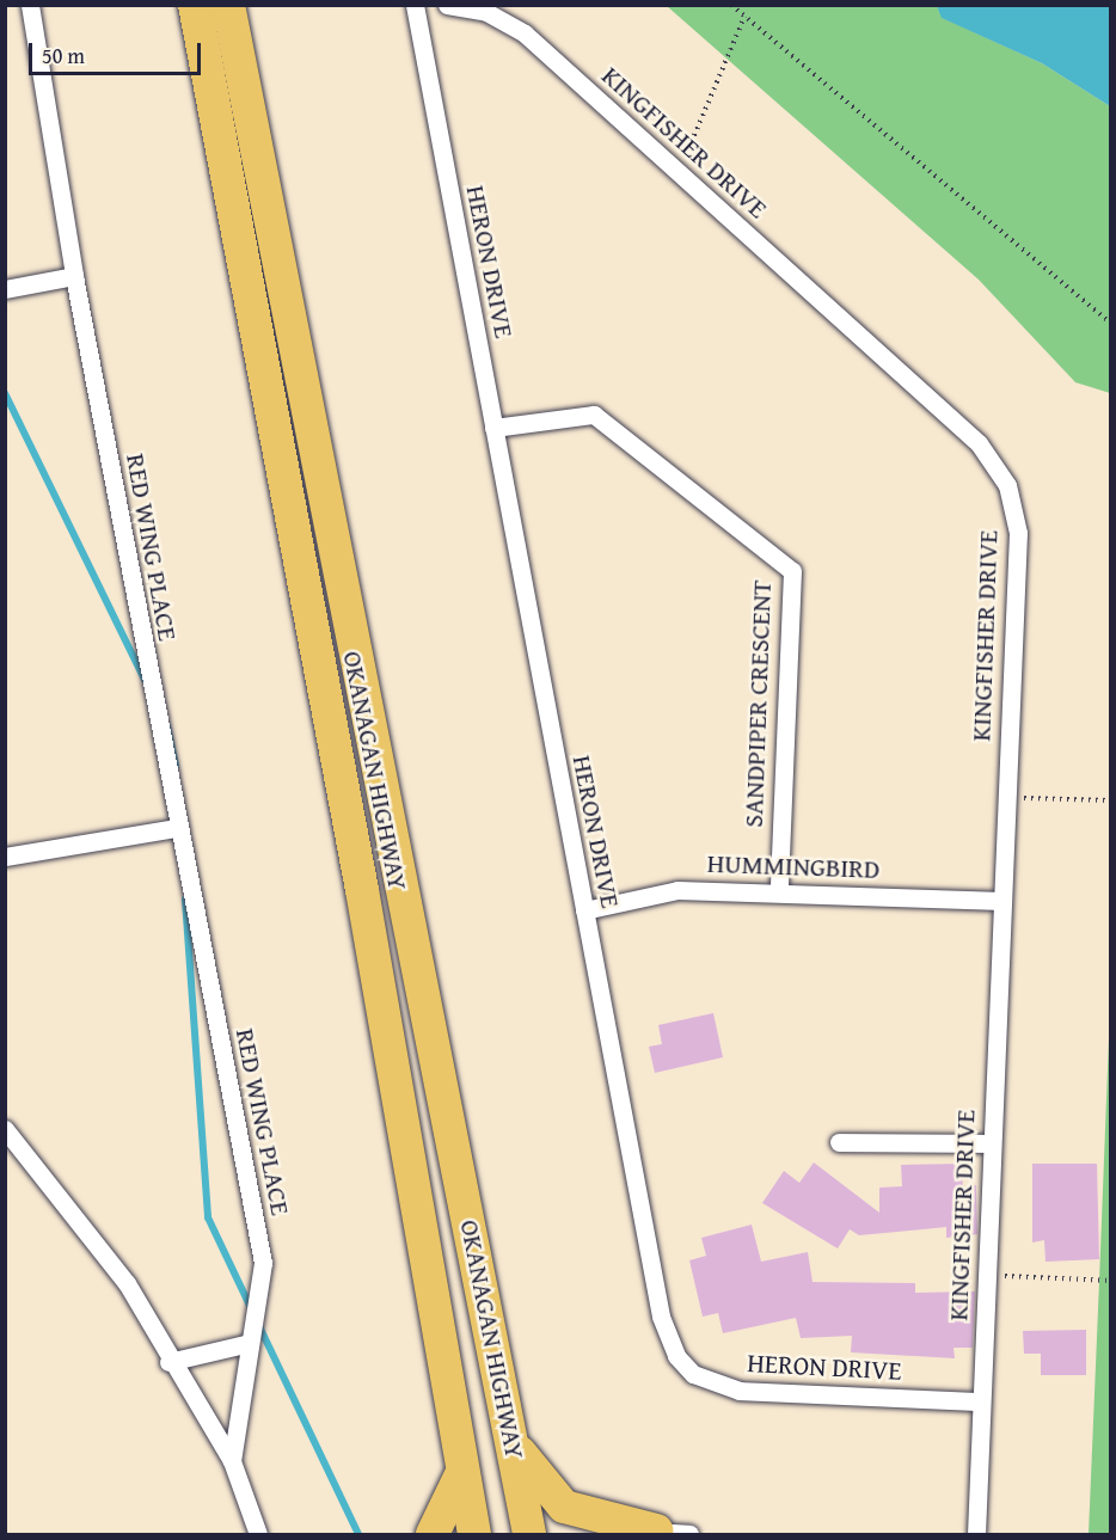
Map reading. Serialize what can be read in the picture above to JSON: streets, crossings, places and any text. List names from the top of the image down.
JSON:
{
  "streets": {
    "highway": ["OKANAGAN HIGHWAY"],
    "street": [
      "KINGFISHER DRIVE",
      "HERON DRIVE",
      "RED WING PLACE",
      "SANDPIPER CRESCENT",
      "HUMMINGBIRD"
    ]
  },
  "crossings": [
    ["KINGFISHER DRIVE", "HERON DRIVE"],
    ["KINGFISHER DRIVE", "HUMMINGBIRD"],
    ["HERON DRIVE", "SANDPIPER CRESCENT"],
    ["HERON DRIVE", "HUMMINGBIRD"],
    ["SANDPIPER CRESCENT", "HUMMINGBIRD"]
  ],
  "scale_bar": "50 m"
}
